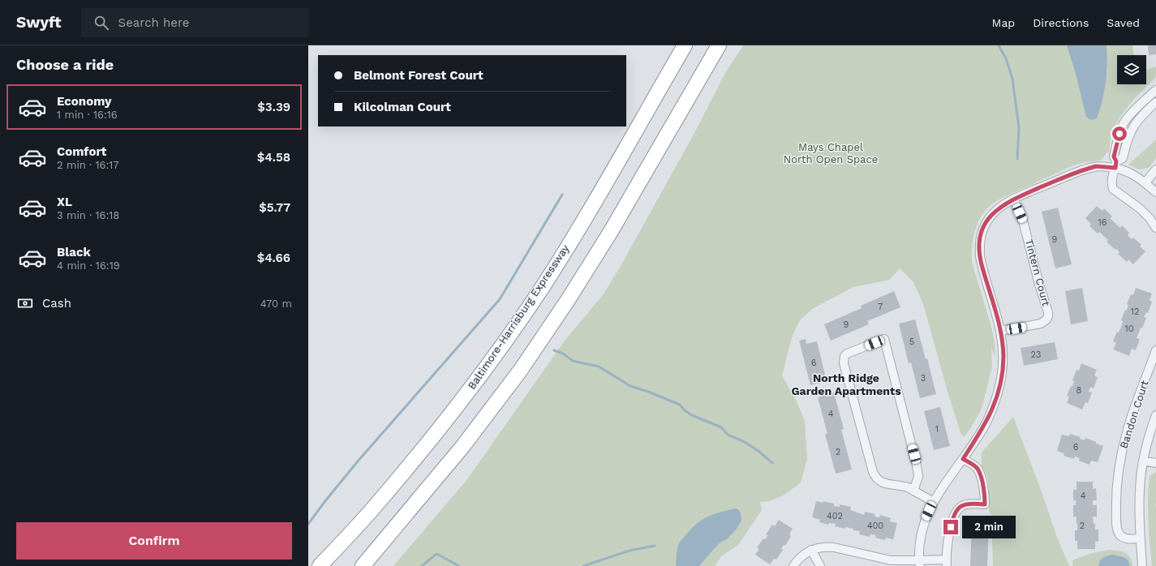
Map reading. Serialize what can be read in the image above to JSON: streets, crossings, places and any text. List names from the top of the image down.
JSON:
{
  "streets": {
    "highway": ["Baltimore-Harrisburg Expressway"],
    "street": ["Tintern Court", "Bandon Court"]
  },
  "districts": ["North Ridge Garden Apartments"],
  "parks": ["Mays Chapel North Open Space"],
  "house_numbers": [
    "16",
    "9",
    "7",
    "12",
    "9",
    "10",
    "5",
    "23",
    "6",
    "3",
    "8",
    "4",
    "1",
    "6",
    "2",
    "4",
    "402",
    "400",
    "2"
  ],
  "page": {
    "header": "Swyft",
    "search": "Search here",
    "nav": ["Map", "Directions", "Saved"],
    "heading": "Choose a ride",
    "banner": ["Belmont Forest Court", "Kilcolman Court"],
    "list": [
      {
        "name": "Economy",
        "note": "1 min · 16:16",
        "value": "$3.39"
      },
      {
        "name": "Comfort",
        "note": "2 min · 16:17",
        "value": "$4.58"
      },
      {
        "name": "XL",
        "note": "3 min · 16:18",
        "value": "$5.77"
      },
      {
        "name": "Black",
        "note": "4 min · 16:19",
        "value": "$4.66"
      }
    ],
    "pay": ["Cash", "470 m"],
    "buttons": "Confirm",
    "bubble": "2 min"
  }
}
